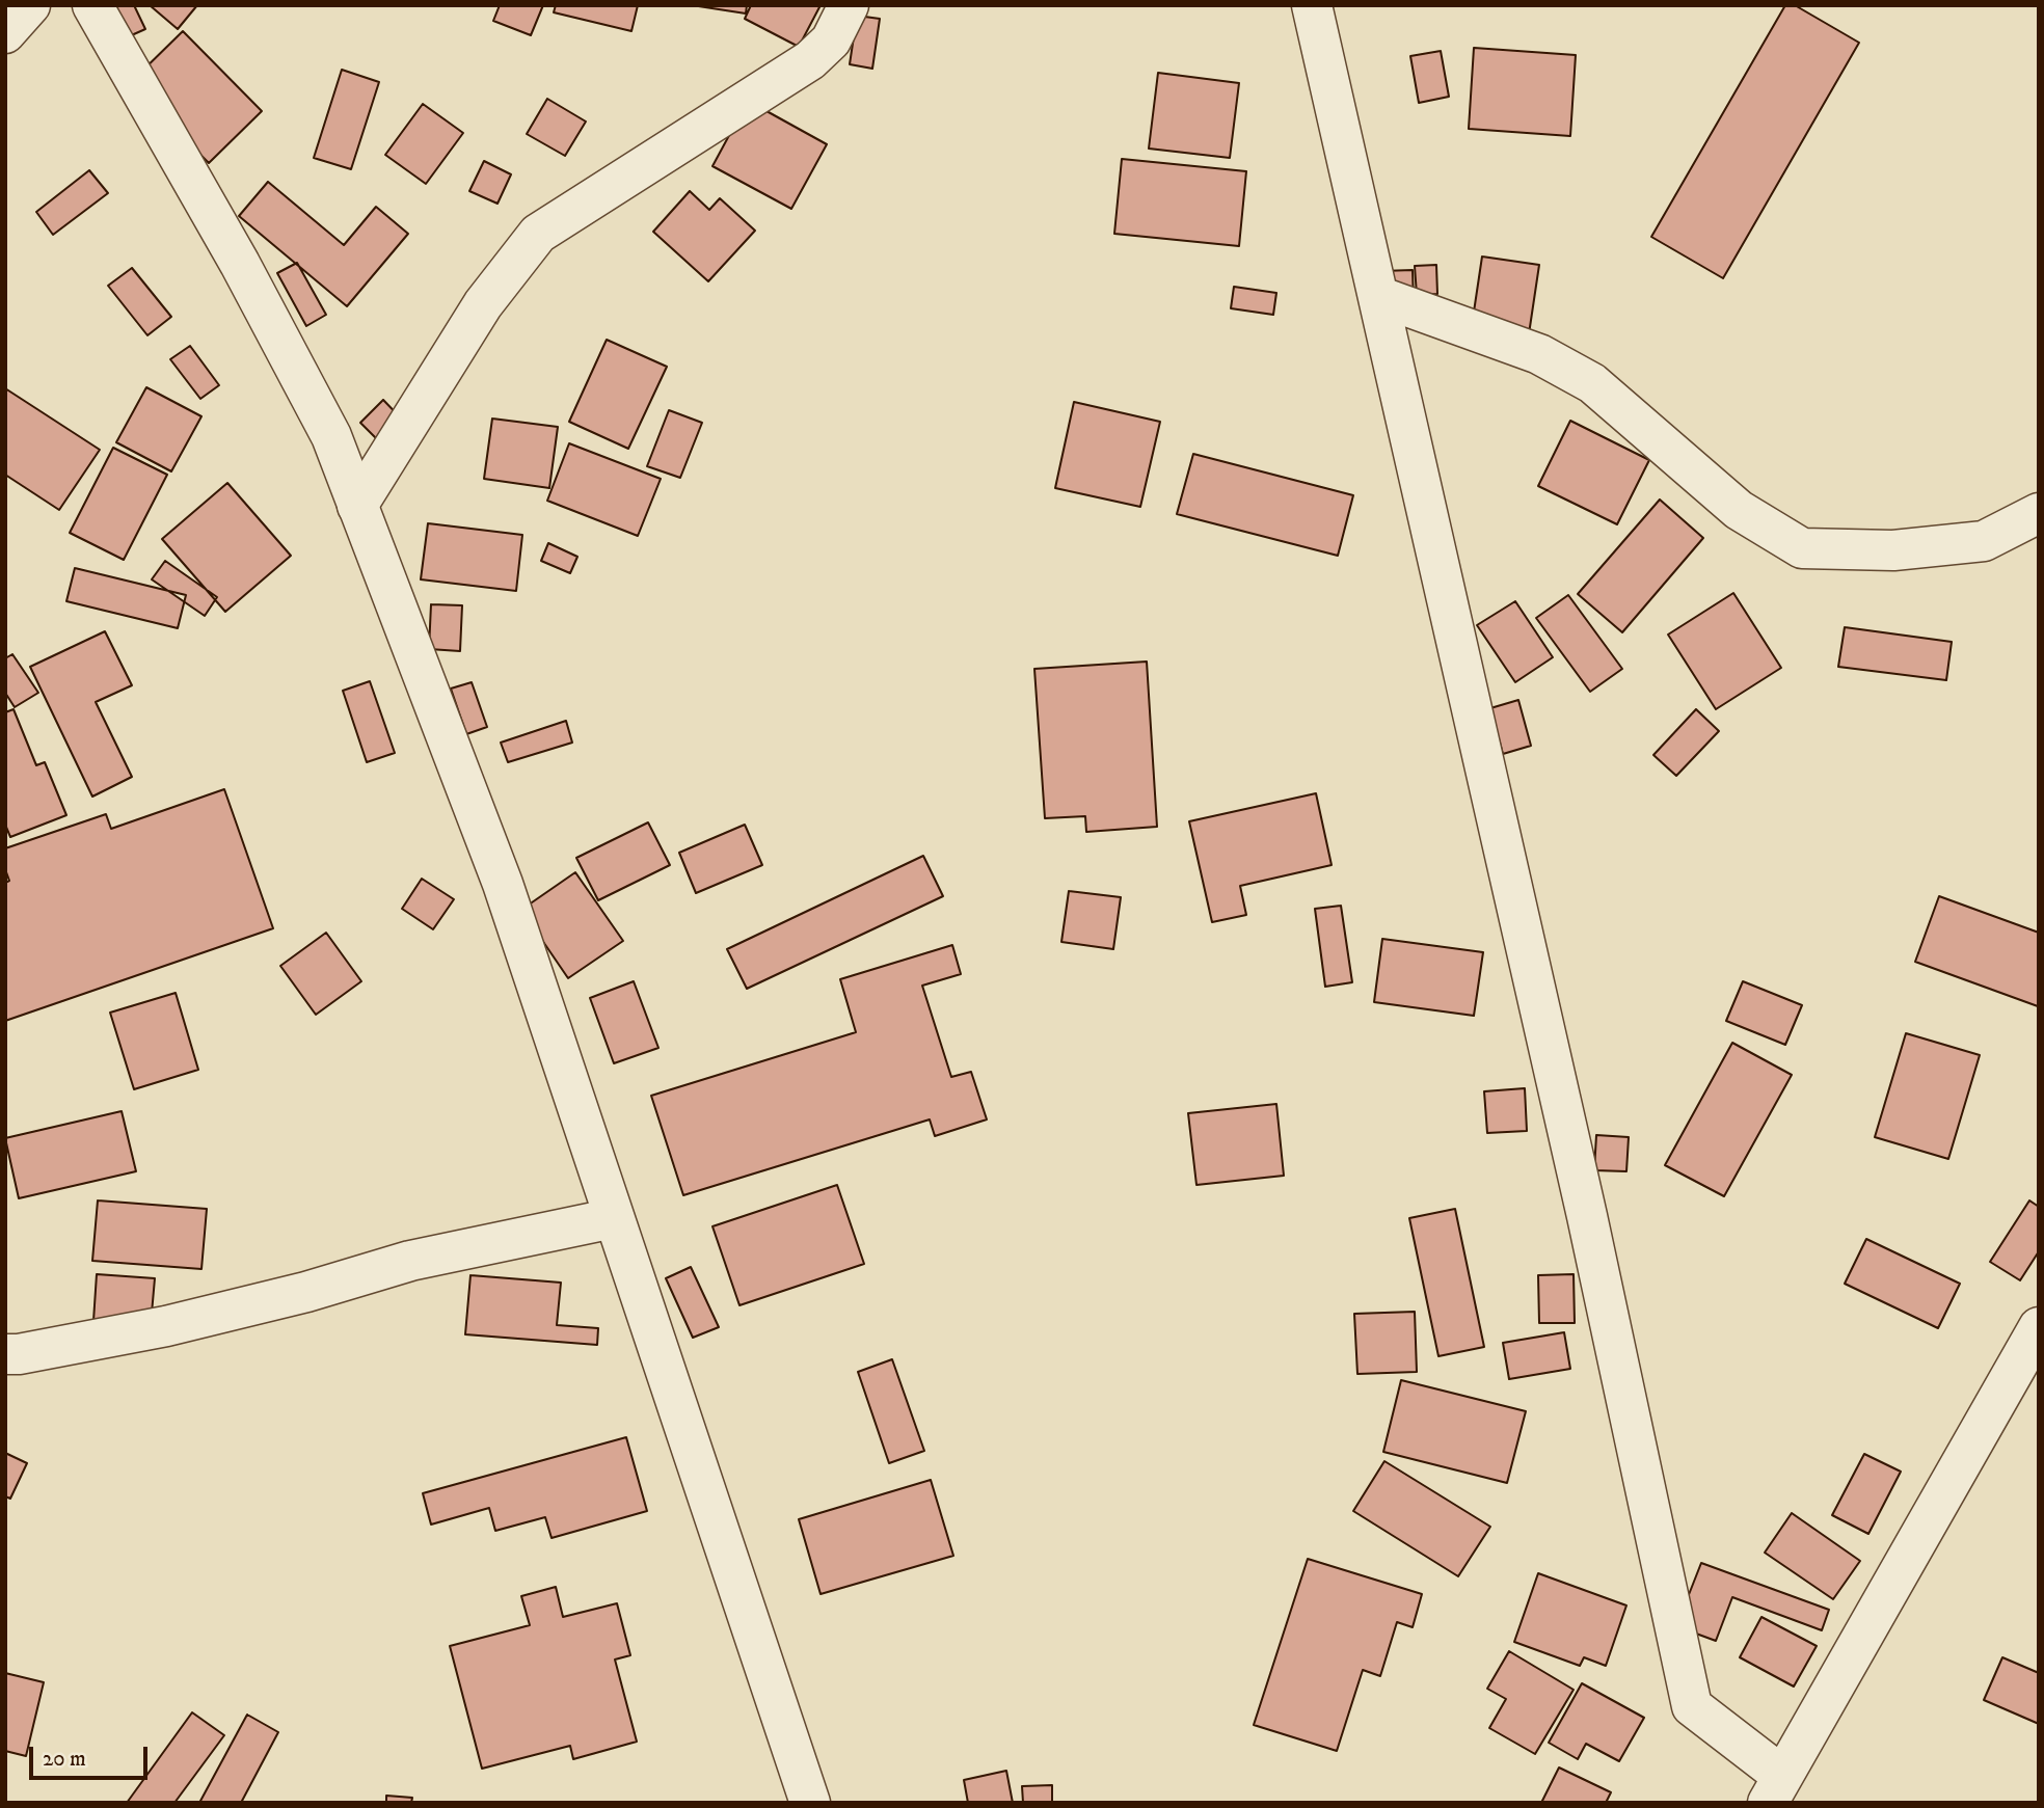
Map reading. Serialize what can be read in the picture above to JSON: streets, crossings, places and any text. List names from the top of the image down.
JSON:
{
  "scale_bar": "20 m"
}
